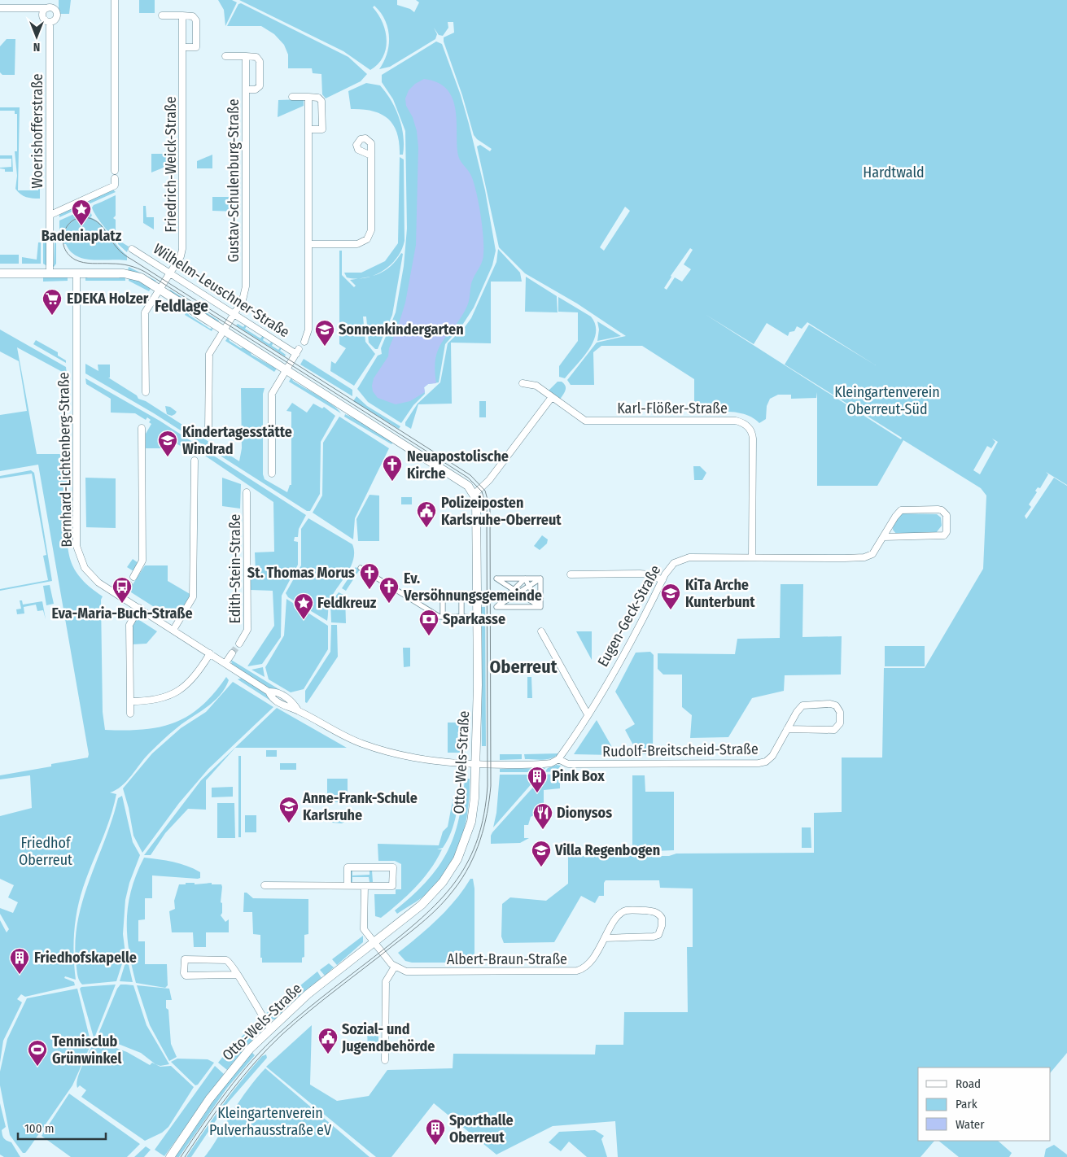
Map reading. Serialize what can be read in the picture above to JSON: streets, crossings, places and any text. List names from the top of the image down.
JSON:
{
  "streets": {
    "street": [
      "Woerishofferstraße",
      "Friedrich-Weick-Straße",
      "Gustav-Schulenburg-Straße",
      "Wilhelm-Leuschner-Straße",
      "Karl-Flößer-Straße",
      "Bernhard-Lichtenberg-Straße",
      "Edith-Stein-Straße",
      "Eugen-Geck-Straße",
      "Rudolf-Breitscheid-Straße",
      "Otto-Wels-Straße",
      "Albert-Braun-Straße"
    ]
  },
  "crossings": [
    ["Friedrich-Weick-Straße", "Wilhelm-Leuschner-Straße"],
    ["Gustav-Schulenburg-Straße", "Wilhelm-Leuschner-Straße"],
    ["Karl-Flößer-Straße", "Eugen-Geck-Straße"],
    ["Bernhard-Lichtenberg-Straße", "Eugen-Geck-Straße"],
    ["Bernhard-Lichtenberg-Straße", "Otto-Wels-Straße"],
    ["Eugen-Geck-Straße", "Rudolf-Breitscheid-Straße"],
    ["Eugen-Geck-Straße", "Otto-Wels-Straße"]
  ],
  "districts": ["Feldlage", "Oberreut"],
  "parks": [
    "Hardtwald",
    "Kleingartenverein Oberreut-Süd",
    "Friedhof Oberreut",
    "Kleingartenverein Pulverhausstraße eV"
  ],
  "places": {
    "place": ["Badeniaplatz", "Feldkreuz"],
    "supermarket": ["EDEKA Holzer"],
    "school or university": [
      "Sonnenkindergarten",
      "Kindertagesstätte Windrad",
      "KiTa Arche Kunterbunt",
      "Anne-Frank-Schule Karlsruhe",
      "Villa Regenbogen"
    ],
    "church": ["Neuapostolische Kirche", "St. Thomas Morus", "Ev. Versöhnungsgemeinde"],
    "public building": ["Polizeiposten Karlsruhe-Oberreut", "Sozial- und Jugendbehörde"],
    "bus stop": ["Eva-Maria-Buch-Straße"],
    "bank": ["Sparkasse"],
    "building": ["Pink Box", "Friedhofskapelle", "Sporthalle Oberreut"],
    "restaurant": ["Dionysos"],
    "sports": ["Tennisclub Grünwinkel"]
  },
  "legend": ["Road", "Park", "Water"],
  "scale_bar": "100 m",
  "north": "bottom"
}
